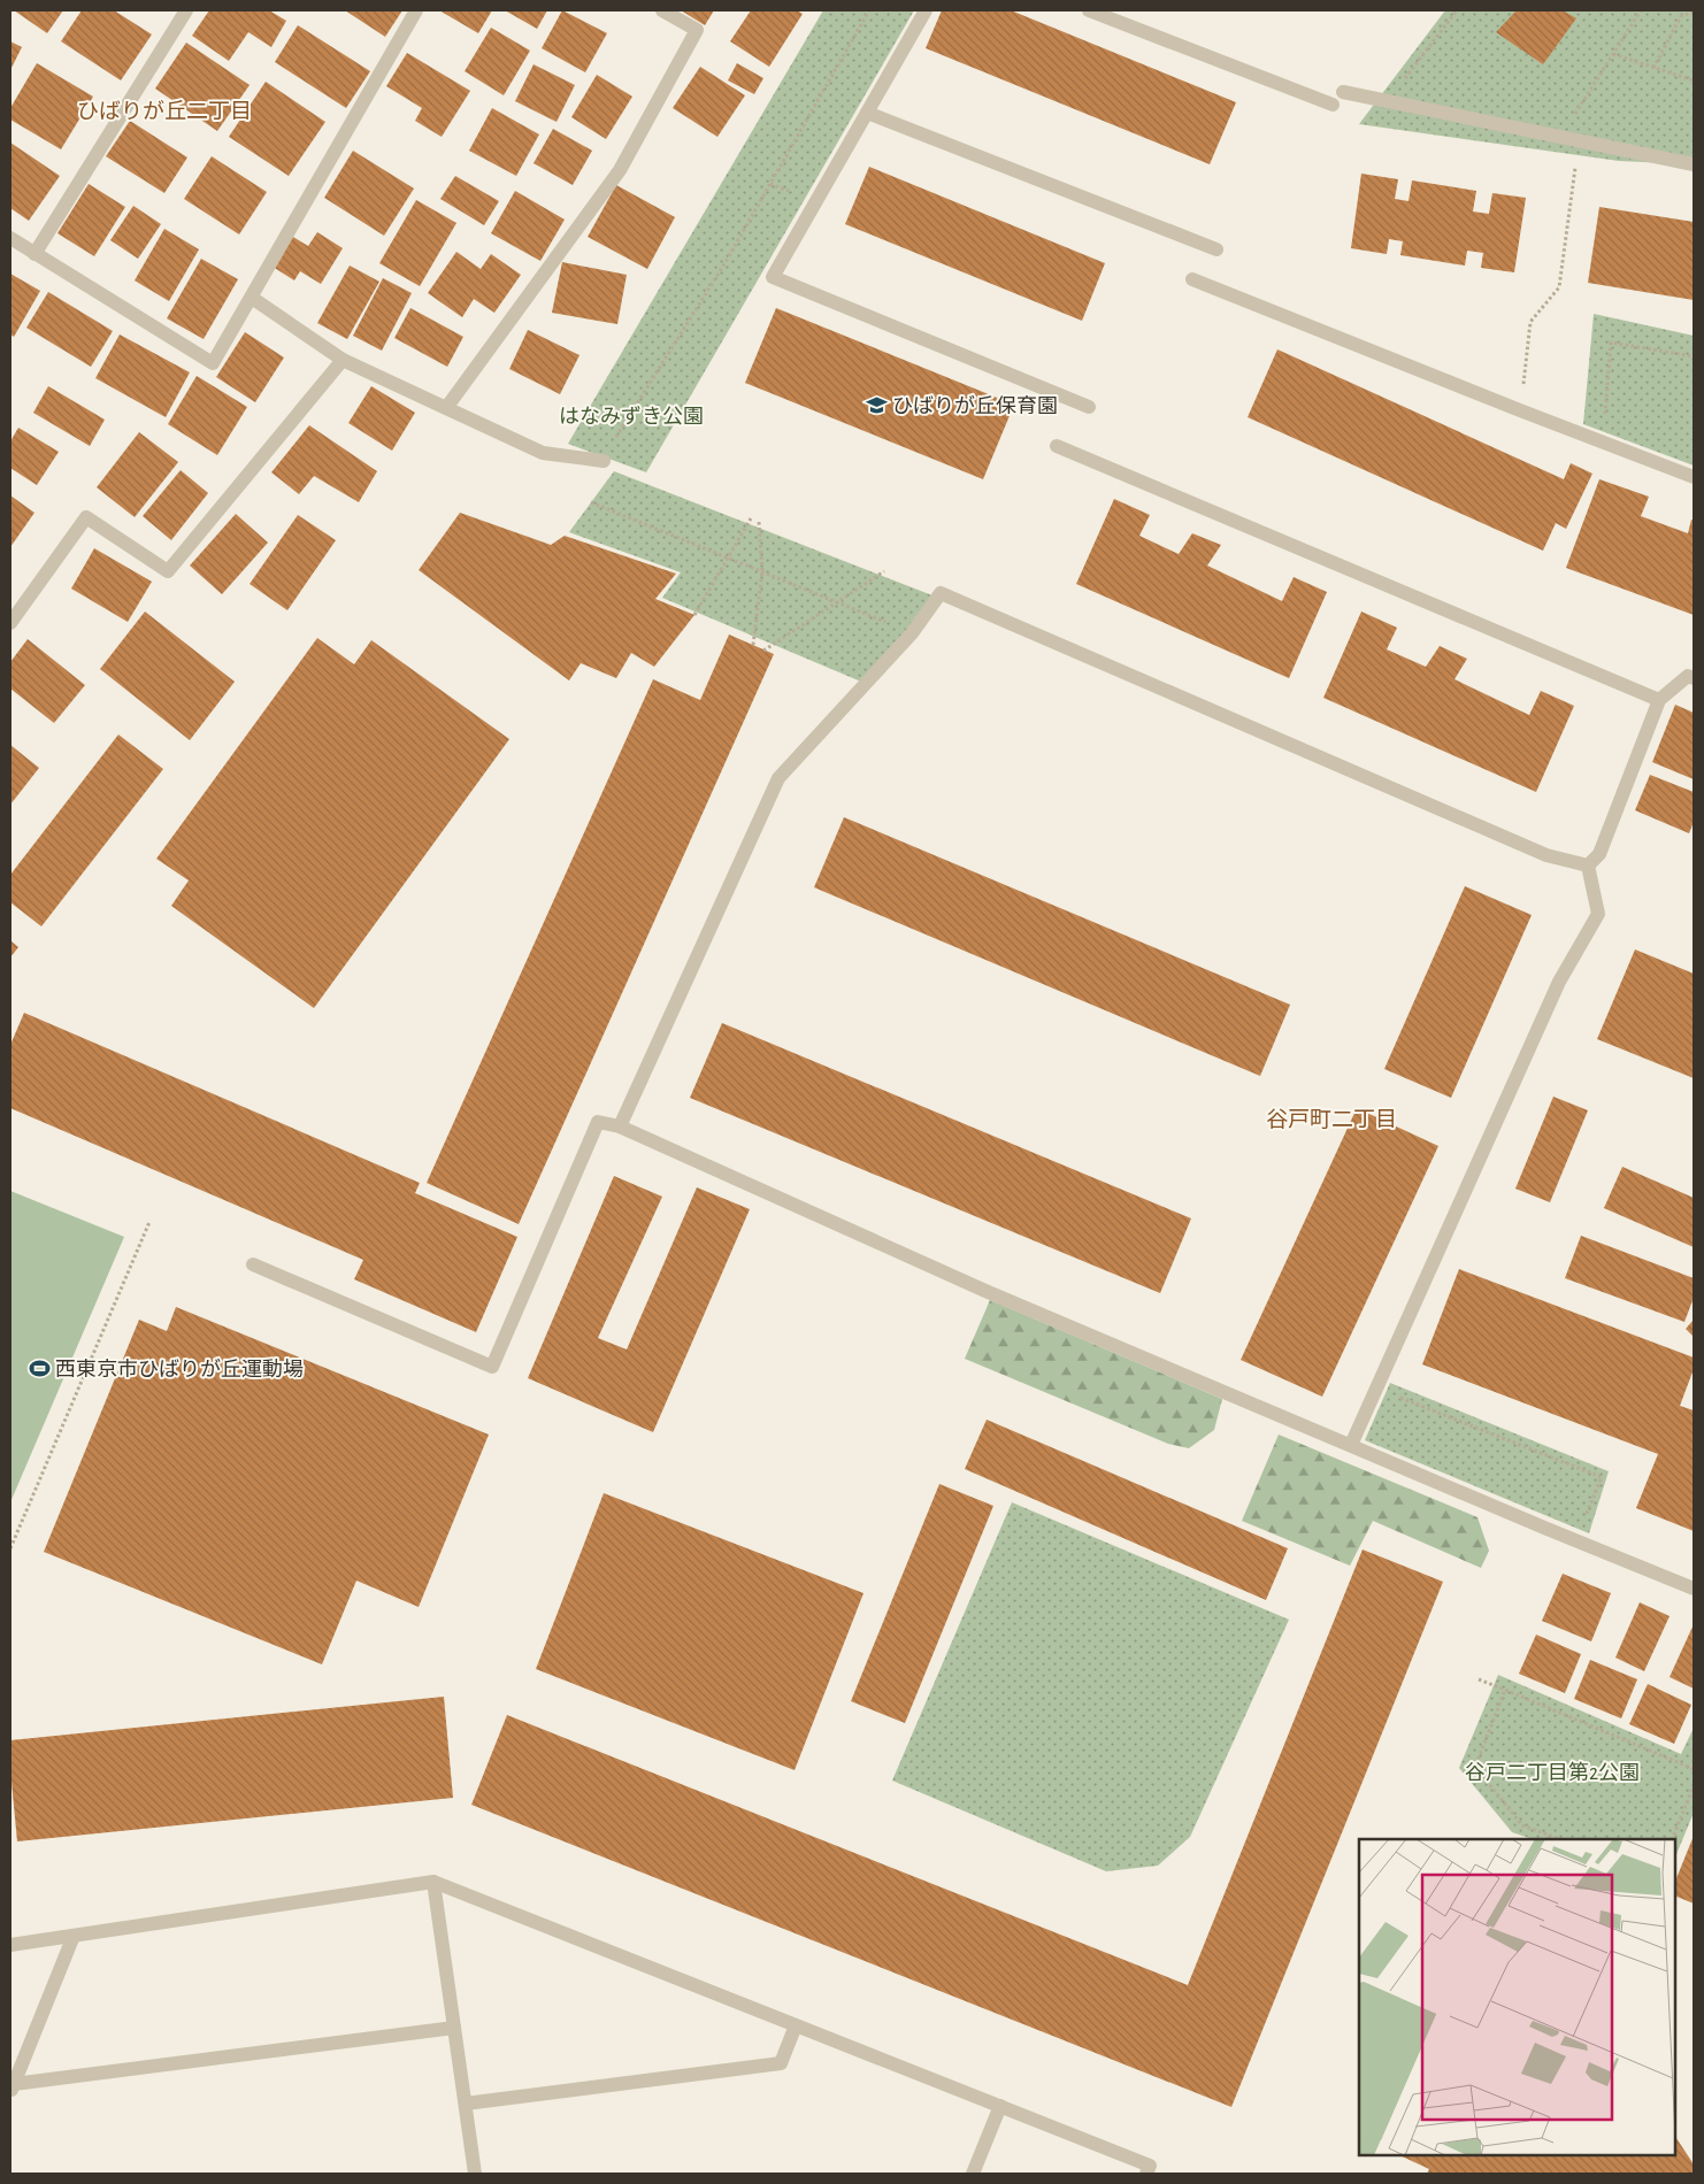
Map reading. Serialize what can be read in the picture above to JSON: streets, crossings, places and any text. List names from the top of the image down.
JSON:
{
  "districts": ["ひばりが丘二丁目", "谷戸町二丁目"],
  "parks": ["はなみずき公園", "谷戸二丁目第2公園"],
  "places": {
    "school or university": ["ひばりが丘保育園"],
    "sports": ["西東京市ひばりが丘運動場"]
  }
}
